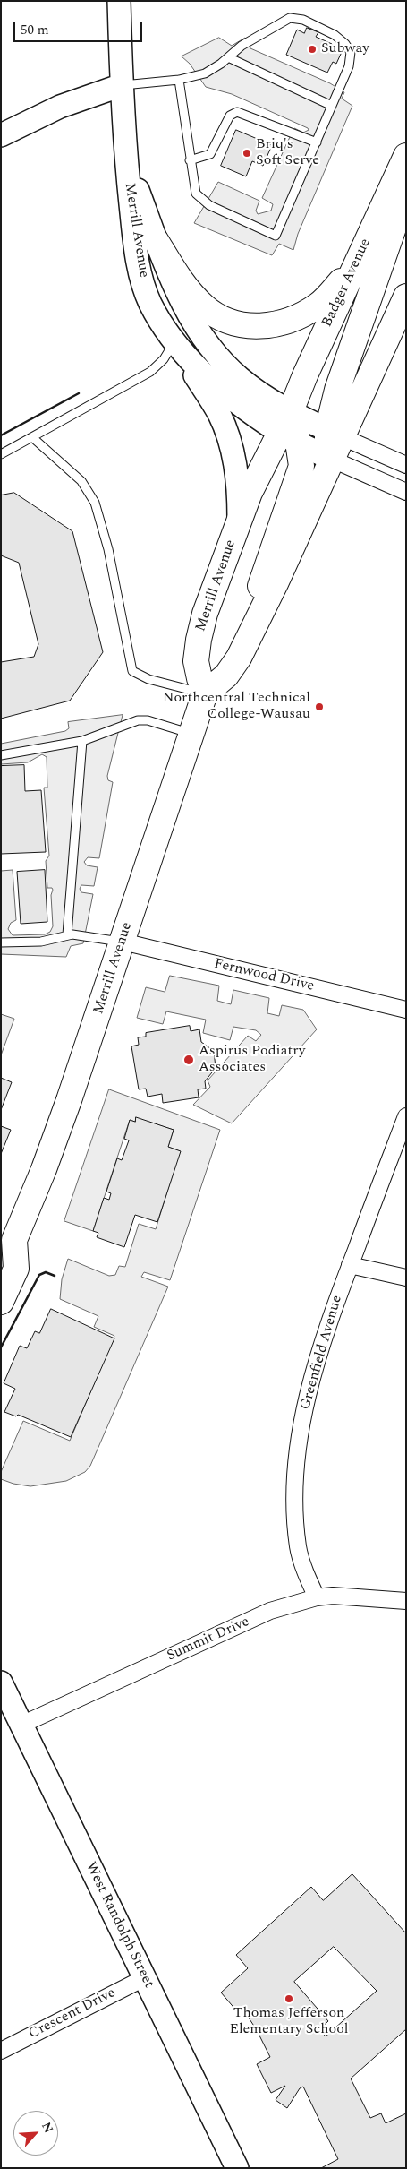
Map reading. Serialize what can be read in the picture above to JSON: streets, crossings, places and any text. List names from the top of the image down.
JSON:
{
  "streets": {
    "main road": ["Merrill Avenue", "Badger Avenue", "West Randolph Street"],
    "street": [
      "Fernwood Drive",
      "Greenfield Avenue",
      "Summit Drive",
      "Crescent Drive"
    ]
  },
  "crossings": [
    ["Merrill Avenue", "Badger Avenue"],
    ["Merrill Avenue", "Fernwood Drive"],
    ["Greenfield Avenue", "Summit Drive"],
    ["Summit Drive", "West Randolph Street"],
    ["West Randolph Street", "Crescent Drive"]
  ],
  "places": [
    "Subway",
    "Briq's Soft Serve",
    "Northcentral Technical College-Wausau",
    "Aspirus Podiatry Associates",
    "Thomas Jefferson Elementary School"
  ],
  "scale_bar": "50 m",
  "north": "top right"
}
